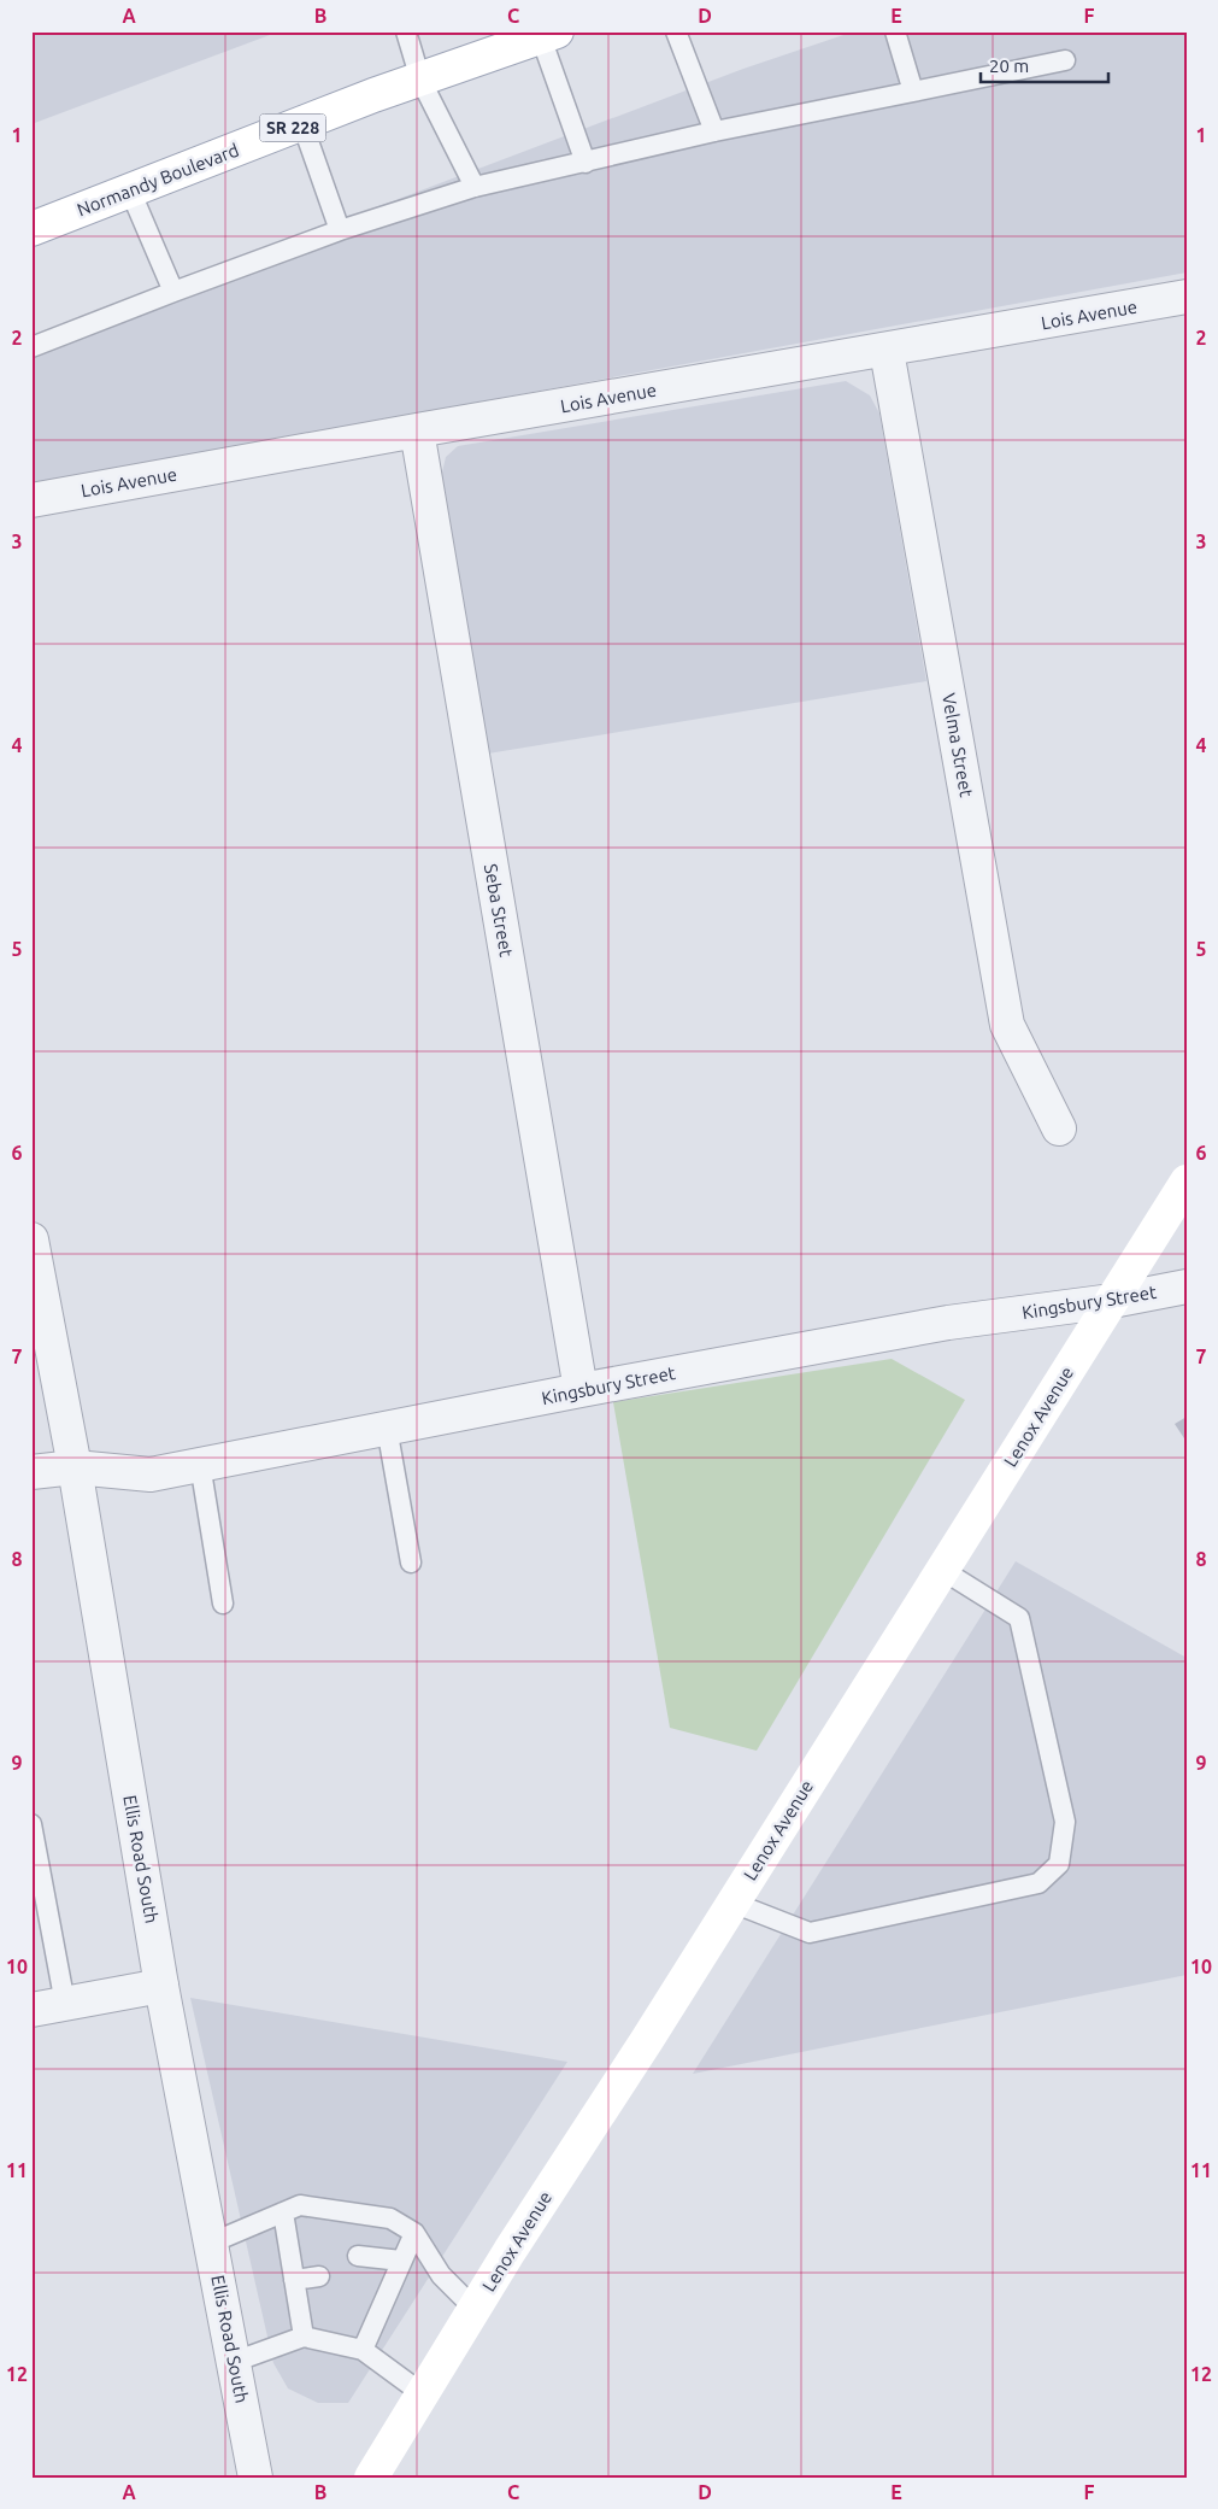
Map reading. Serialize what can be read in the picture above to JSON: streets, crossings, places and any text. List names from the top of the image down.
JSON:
{
  "streets": {
    "main road": ["SR 228", "Normandy Boulevard", "Lenox Avenue"],
    "street": [
      "Lois Avenue",
      "Velma Street",
      "Seba Street",
      "Kingsbury Street",
      "Ellis Road South"
    ]
  },
  "crossings": [
    ["Lois Avenue", "Velma Street"],
    ["Lois Avenue", "Seba Street"],
    ["Seba Street", "Kingsbury Street"],
    ["Kingsbury Street", "Lenox Avenue"],
    ["Kingsbury Street", "Ellis Road South"]
  ],
  "scale_bar": "20 m",
  "grid": {
    "columns": [
      "A",
      "B",
      "C",
      "D",
      "E",
      "F"
    ],
    "rows": [
      "1",
      "2",
      "3",
      "4",
      "5",
      "6",
      "7",
      "8",
      "9",
      "10",
      "11",
      "12"
    ]
  }
}
